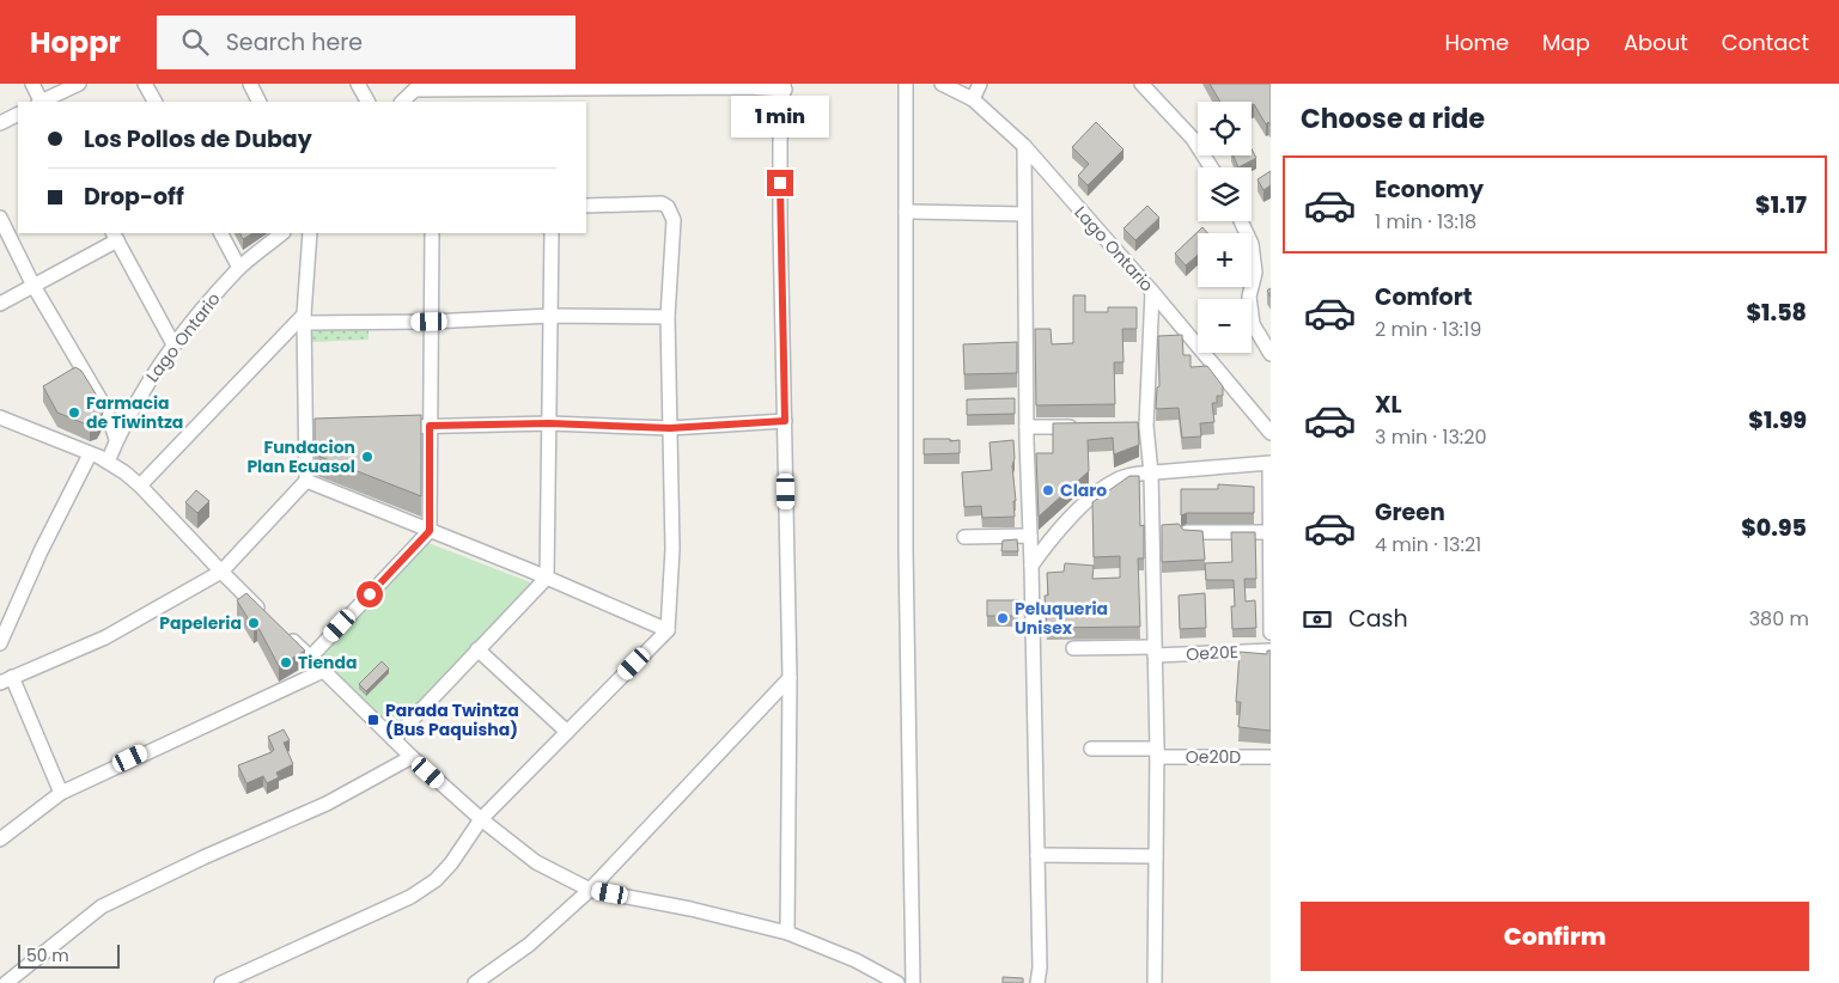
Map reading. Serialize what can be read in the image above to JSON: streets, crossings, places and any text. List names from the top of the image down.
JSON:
{
  "streets": {
    "street": ["Lago Ontario", "Oe20E", "Oe20D"]
  },
  "places": {
    "other": [
      "Farmacia de Tiwintza",
      "Fundacion Plan Ecuasol",
      "Claro",
      "Peluqueria Unisex",
      "Papeleria",
      "Tienda"
    ],
    "transit": ["Parada Twintza (Bus Paquisha)"]
  },
  "scale_bar": "50 m",
  "page": {
    "header": "Hoppr",
    "search": "Search here",
    "nav": [
      "Home",
      "Map",
      "About",
      "Contact"
    ],
    "heading": "Choose a ride",
    "bubble": "1 min",
    "map_buttons": ["+", "−"],
    "banner": ["Los Pollos de Dubay", "Drop-off"],
    "list": [
      {
        "name": "Economy",
        "note": "1 min · 13:18",
        "value": "$1.17"
      },
      {
        "name": "Comfort",
        "note": "2 min · 13:19",
        "value": "$1.58"
      },
      {
        "name": "XL",
        "note": "3 min · 13:20",
        "value": "$1.99"
      },
      {
        "name": "Green",
        "note": "4 min · 13:21",
        "value": "$0.95"
      }
    ],
    "pay": ["Cash", "380 m"],
    "buttons": "Confirm",
    "scale": "50 m"
  }
}
